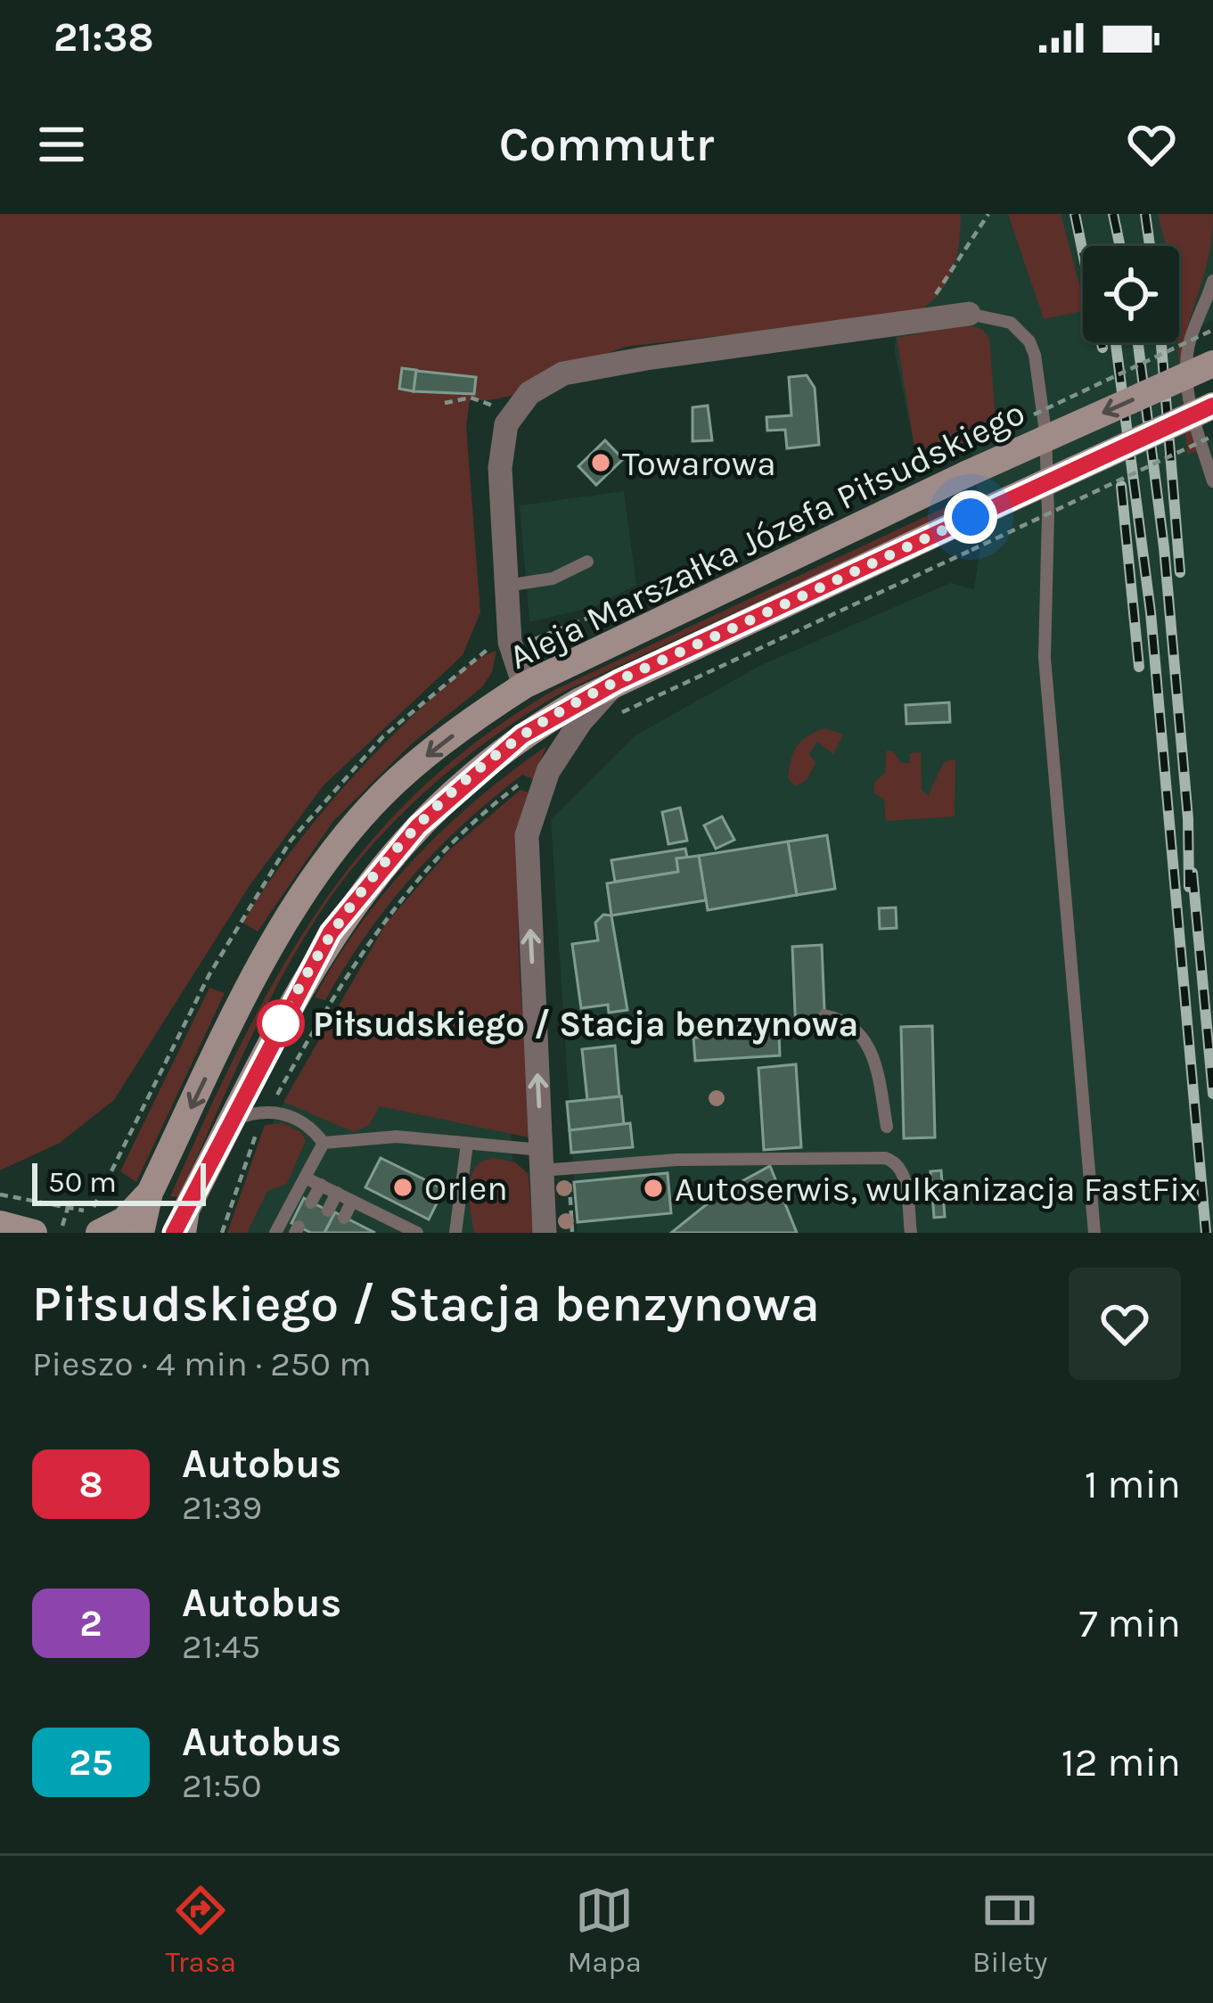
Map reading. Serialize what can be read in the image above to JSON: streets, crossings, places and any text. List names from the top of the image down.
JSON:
{
  "streets": {
    "street": ["Aleja Marszałka Józefa Piłsudskiego"]
  },
  "places": [
    "Towarowa",
    "Piłsudskiego / Stacja benzynowa",
    "Orlen",
    "Autoserwis, wulkanizacja FastFix"
  ],
  "lines": ["bus line 8"],
  "scale_bar": "50 m",
  "page": {
    "status": "21:38",
    "header": "Commutr",
    "scale": "50 m",
    "heading": ["Piłsudskiego / Stacja benzynowa", "Pieszo · 4 min · 250 m"],
    "list": [
      {
        "mark": "8",
        "name": "Autobus",
        "note": "21:39",
        "value": "1 min"
      },
      {
        "mark": "2",
        "name": "Autobus",
        "note": "21:45",
        "value": "7 min"
      },
      {
        "mark": "25",
        "name": "Autobus",
        "note": "21:50",
        "value": "12 min"
      }
    ],
    "tabs": ["Trasa", "Mapa", "Bilety"]
  }
}
